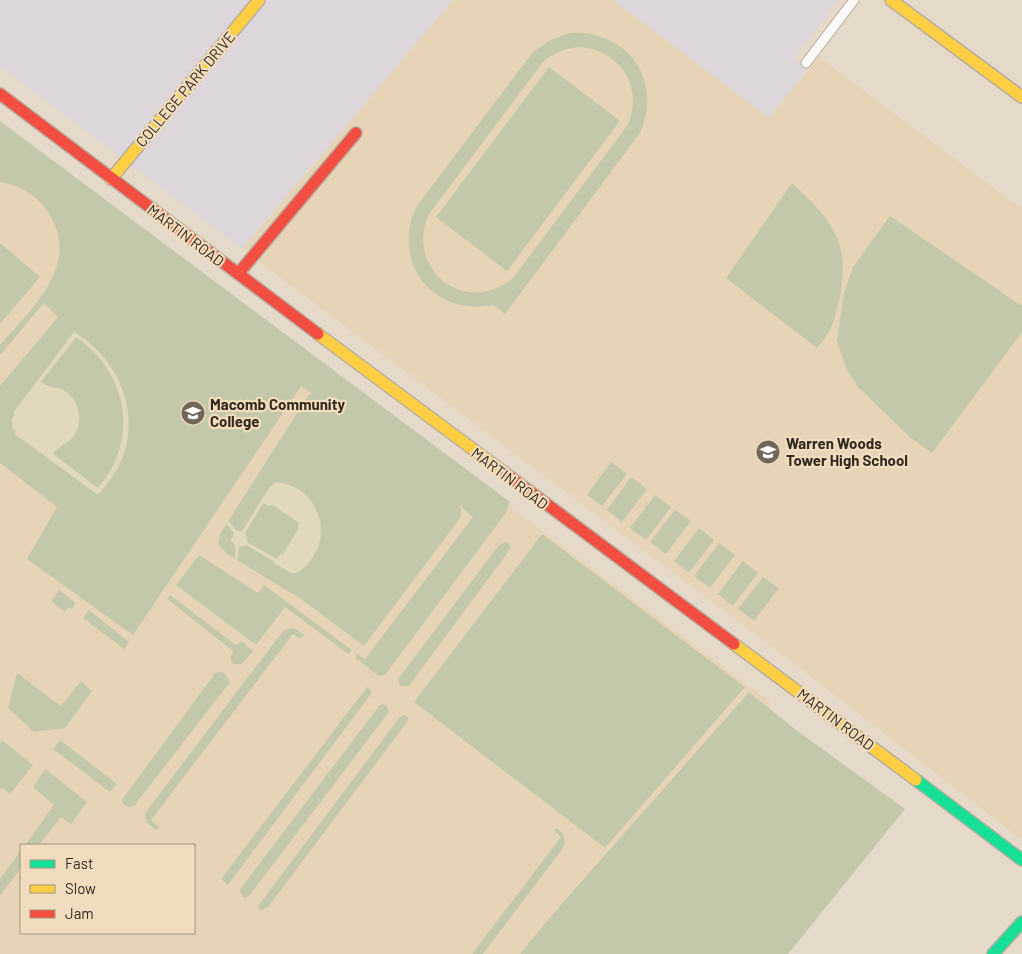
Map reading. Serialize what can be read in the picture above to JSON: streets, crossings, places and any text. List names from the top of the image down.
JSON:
{
  "streets": {
    "street": ["COLLEGE PARK DRIVE", "MARTIN ROAD"]
  },
  "crossings": [
    ["COLLEGE PARK DRIVE", "MARTIN ROAD"]
  ],
  "places": {
    "school or university": ["Macomb Community College", "Warren Woods Tower High School"]
  },
  "legend": ["Fast", "Slow", "Jam"]
}
